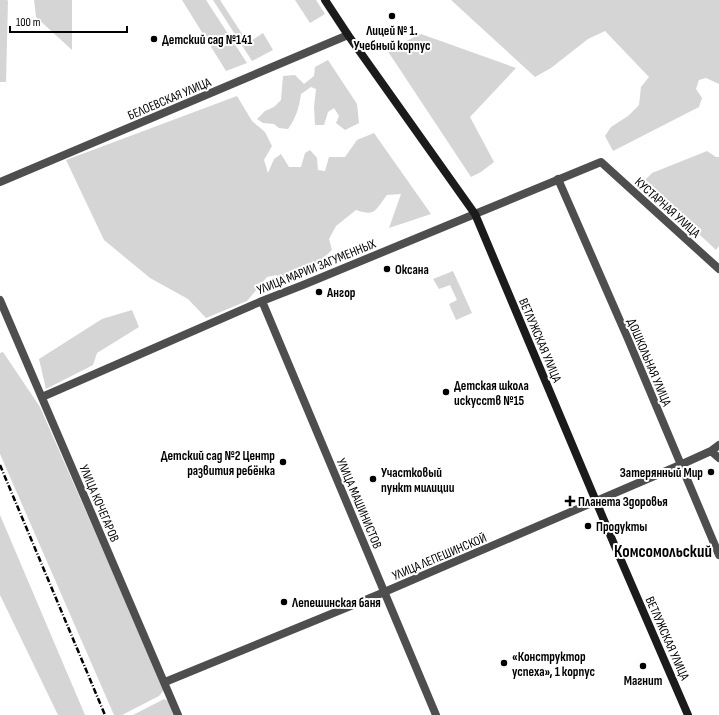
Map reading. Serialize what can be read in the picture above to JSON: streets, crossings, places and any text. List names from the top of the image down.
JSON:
{
  "streets": {
    "main road": ["ВЕТЛУЖСКАЯ УЛИЦА"],
    "street": [
      "БЕЛОЕВСКАЯ УЛИЦА",
      "КУСТАРНАЯ УЛИЦА",
      "УЛИЦА МАРИИ ЗАГУМЕННЫХ",
      "ДОШКОЛЬНАЯ УЛИЦА",
      "УЛИЦА КОЧЕГАРОВ",
      "УЛИЦА МАШИНИСТОВ",
      "УЛИЦА ЛЕПЕШИНСКОЙ"
    ]
  },
  "crossings": [
    ["БЕЛОЕВСКАЯ УЛИЦА", "ВЕТЛУЖСКАЯ УЛИЦА"],
    ["КУСТАРНАЯ УЛИЦА", "УЛИЦА МАРИИ ЗАГУМЕННЫХ"],
    ["УЛИЦА МАРИИ ЗАГУМЕННЫХ", "ВЕТЛУЖСКАЯ УЛИЦА"],
    ["УЛИЦА МАРИИ ЗАГУМЕННЫХ", "ДОШКОЛЬНАЯ УЛИЦА"],
    ["УЛИЦА МАРИИ ЗАГУМЕННЫХ", "УЛИЦА КОЧЕГАРОВ"],
    ["УЛИЦА МАРИИ ЗАГУМЕННЫХ", "УЛИЦА МАШИНИСТОВ"],
    ["ВЕТЛУЖСКАЯ УЛИЦА", "УЛИЦА ЛЕПЕШИНСКОЙ"],
    ["ДОШКОЛЬНАЯ УЛИЦА", "УЛИЦА ЛЕПЕШИНСКОЙ"],
    ["УЛИЦА КОЧЕГАРОВ", "УЛИЦА ЛЕПЕШИНСКОЙ"],
    ["УЛИЦА МАШИНИСТОВ", "УЛИЦА ЛЕПЕШИНСКОЙ"]
  ],
  "districts": ["Комсомольский"],
  "places": {
    "other": [
      "Лицей № 1. Учебный корпус",
      "Детский сад №141",
      "Оксана",
      "Ангор",
      "Детская школа искусств №15",
      "Детский сад №2 Центр развития ребёнка",
      "Затерянный Мир",
      "Участковый пункт милиции",
      "Продукты",
      "Лепешинская баня",
      "«Конструктор успеха», 1 корпус",
      "Магнит"
    ],
    "health": ["Планета Здоровья"]
  },
  "scale_bar": "100 m"
}
